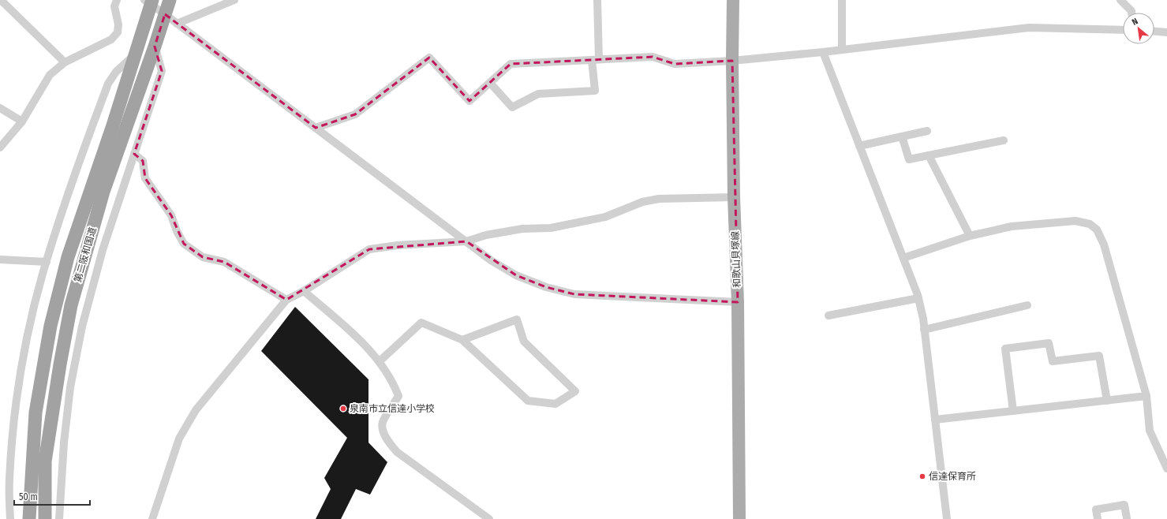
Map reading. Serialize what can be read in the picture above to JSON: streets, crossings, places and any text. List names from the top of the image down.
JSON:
{
  "streets": {
    "highway": ["第二阪和国道"],
    "main road": ["和歌山貝塚線"]
  },
  "places": ["泉南市立信達小学校", "信達保育所"],
  "scale_bar": "50 m",
  "north": "top left"
}
